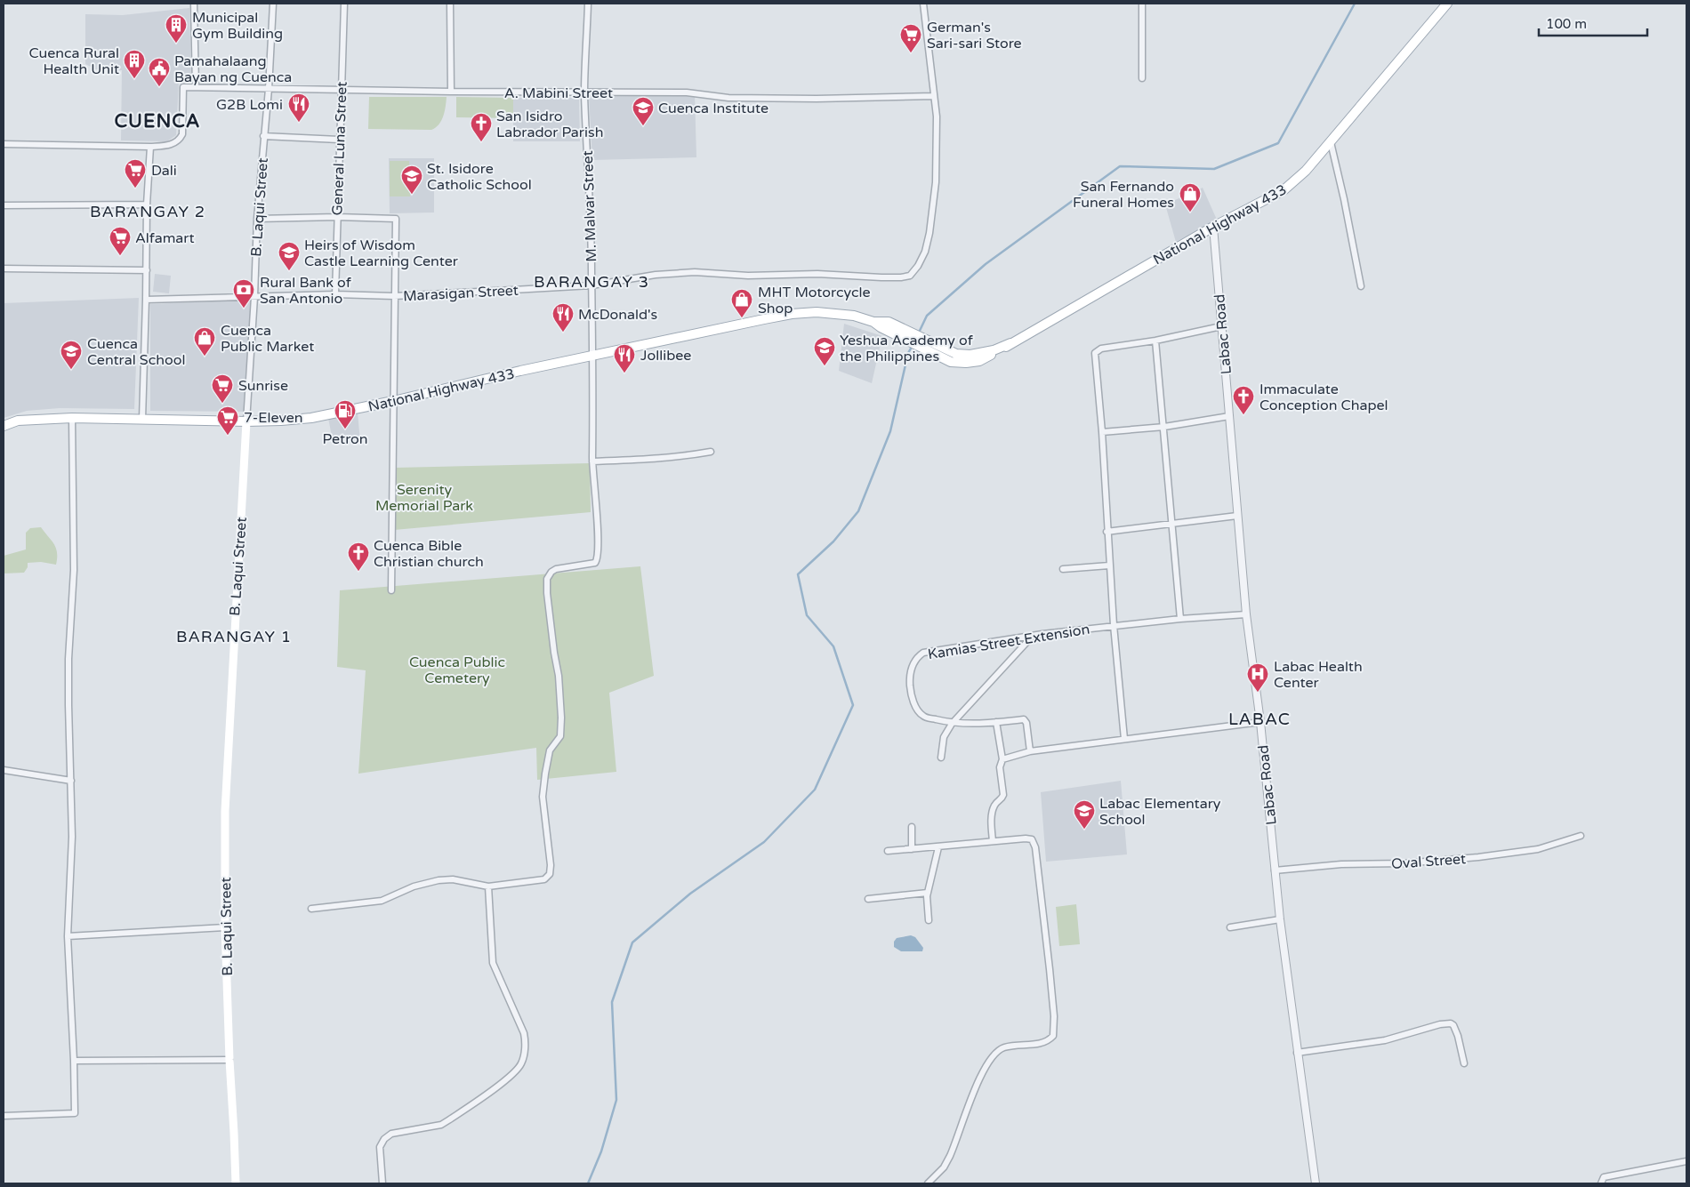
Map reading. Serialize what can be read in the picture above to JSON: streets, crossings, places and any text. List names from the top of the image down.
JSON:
{
  "streets": {
    "main road": ["B. Laqui Street", "National Highway 433"],
    "street": [
      "A. Mabini Street",
      "General Luna Street",
      "M. Malvar Street",
      "Marasigan Street",
      "Labac Road",
      "Kamias Street Extension",
      "Oval Street"
    ]
  },
  "crossings": [
    ["A. Mabini Street", "General Luna Street"],
    ["A. Mabini Street", "M. Malvar Street"],
    ["A. Mabini Street", "B. Laqui Street"],
    ["A. Mabini Street", "Marasigan Street"],
    ["General Luna Street", "Marasigan Street"],
    ["M. Malvar Street", "National Highway 433"],
    ["M. Malvar Street", "Marasigan Street"],
    ["B. Laqui Street", "National Highway 433"],
    ["B. Laqui Street", "Marasigan Street"],
    ["National Highway 433", "Labac Road"],
    ["Labac Road", "Kamias Street Extension"],
    ["Labac Road", "Oval Street"]
  ],
  "districts": [
    "CUENCA",
    "BARANGAY 2",
    "BARANGAY 3",
    "BARANGAY 1",
    "LABAC"
  ],
  "parks": ["Serenity Memorial Park", "Cuenca Public Cemetery"],
  "places": {
    "building": ["Municipal Gym Building", "Cuenca Rural Health Unit"],
    "supermarket": [
      "German's Sari-sari Store",
      "Dali",
      "Alfamart",
      "Sunrise",
      "7-Eleven"
    ],
    "public building": ["Pamahalaang Bayan ng Cuenca"],
    "restaurant": ["G2B Lomi", "McDonald's", "Jollibee"],
    "school or university": [
      "Cuenca Institute",
      "St. Isidore Catholic School",
      "Heirs of Wisdom Castle Learning Center",
      "Yeshua Academy of the Philippines",
      "Cuenca Central School",
      "Labac Elementary School"
    ],
    "church": ["San Isidro Labrador Parish", "Immaculate Conception Chapel", "Cuenca Bible Christian church"],
    "shop": ["San Fernando Funeral Homes", "MHT Motorcycle Shop", "Cuenca Public Market"],
    "bank": ["Rural Bank of San Antonio"],
    "fuel station": ["Petron"],
    "hospital": ["Labac Health Center"]
  },
  "scale_bar": "100 m"
}
